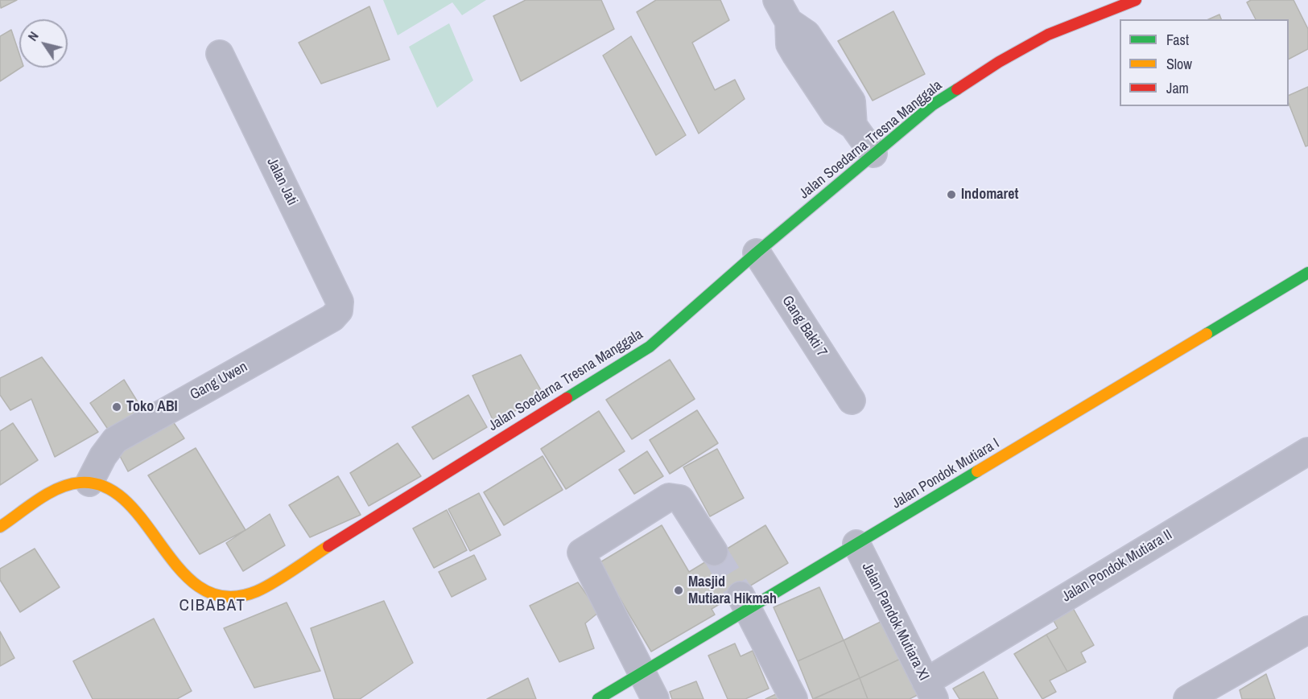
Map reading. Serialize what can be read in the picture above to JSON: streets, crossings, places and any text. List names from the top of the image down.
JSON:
{
  "streets": {
    "main road": ["Jalan Soedarna Tresna Manggala", "Jalan Pondok Mutiara I"],
    "street": [
      "Jalan Jati",
      "Gang Bakti 7",
      "Gang Uwen",
      "Jalan Pondok Mutiara II",
      "Jalan Pandok Mutiara XI"
    ]
  },
  "crossings": [
    ["Jalan Soedarna Tresna Manggala", "Gang Bakti 7"],
    ["Jalan Soedarna Tresna Manggala", "Gang Uwen"],
    ["Jalan Jati", "Gang Uwen"],
    ["Jalan Pondok Mutiara I", "Jalan Pandok Mutiara XI"],
    ["Jalan Pondok Mutiara II", "Jalan Pandok Mutiara XI"]
  ],
  "districts": ["CIBABAT"],
  "places": ["Indomaret", "Toko ABI", "Masjid Mutiara Hikmah"],
  "legend": ["Fast", "Slow", "Jam"],
  "north": "top left"
}
